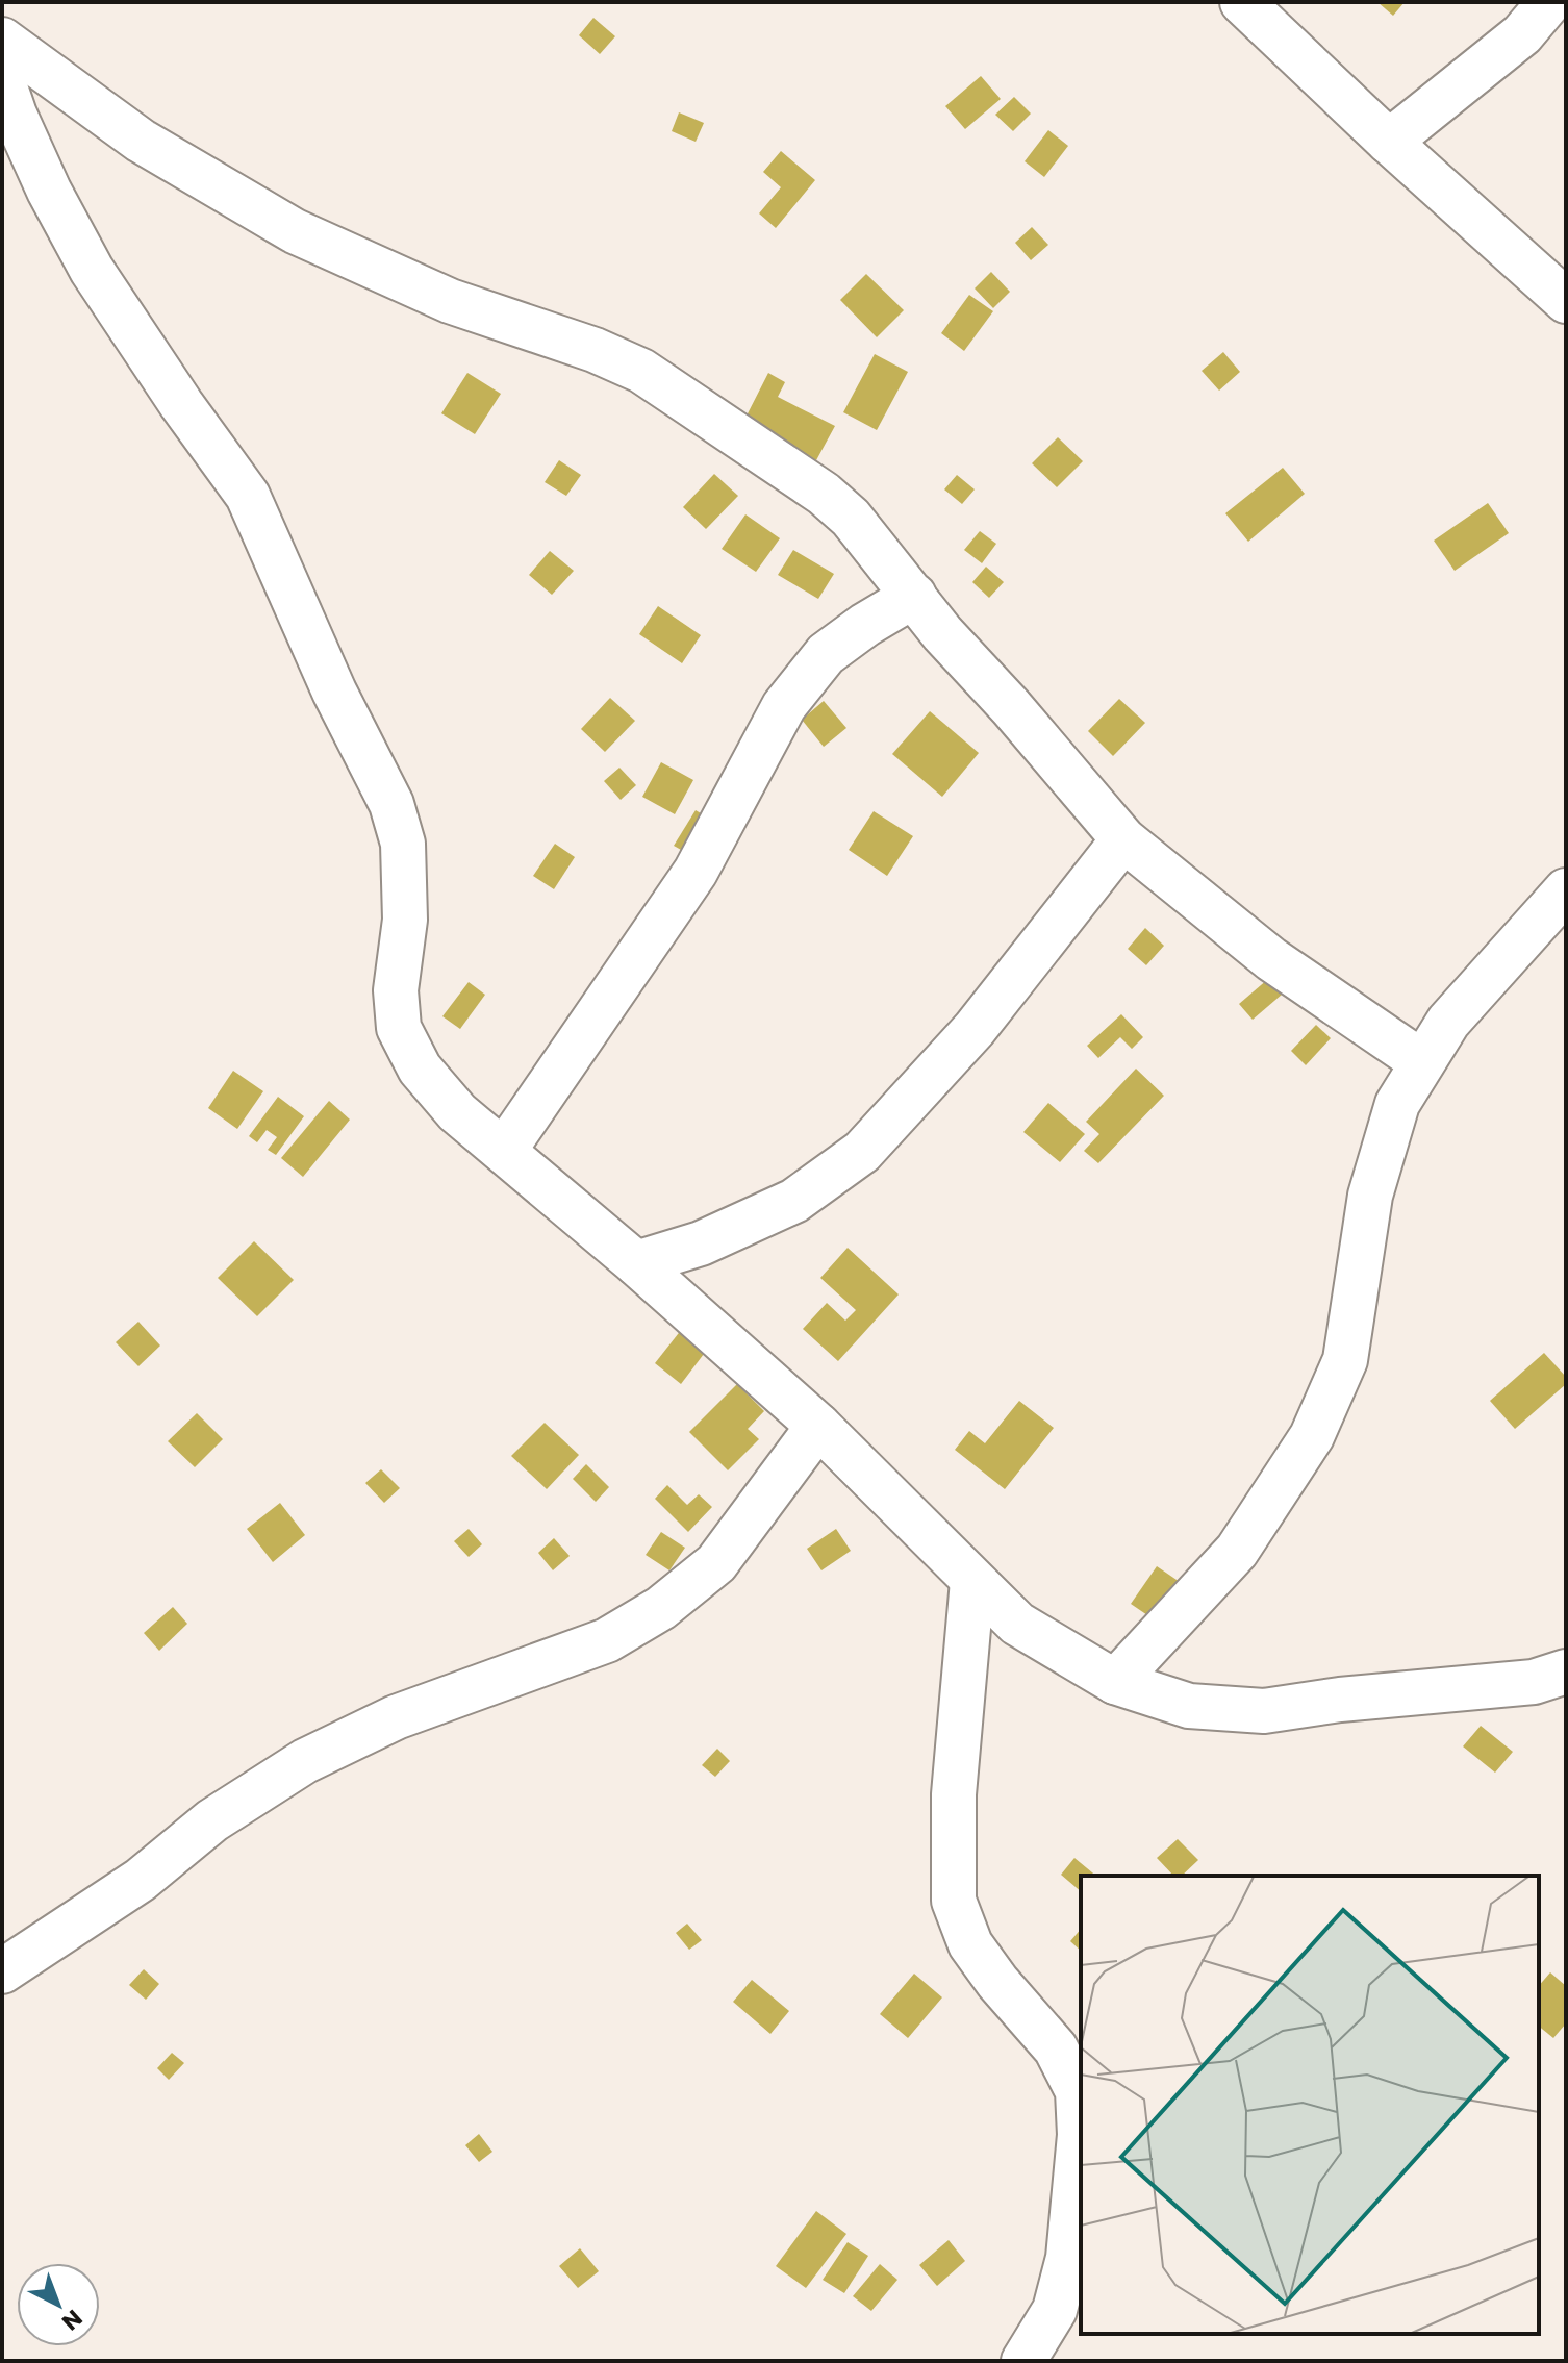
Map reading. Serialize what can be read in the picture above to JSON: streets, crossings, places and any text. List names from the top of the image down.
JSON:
{
  "north": "bottom right"
}
